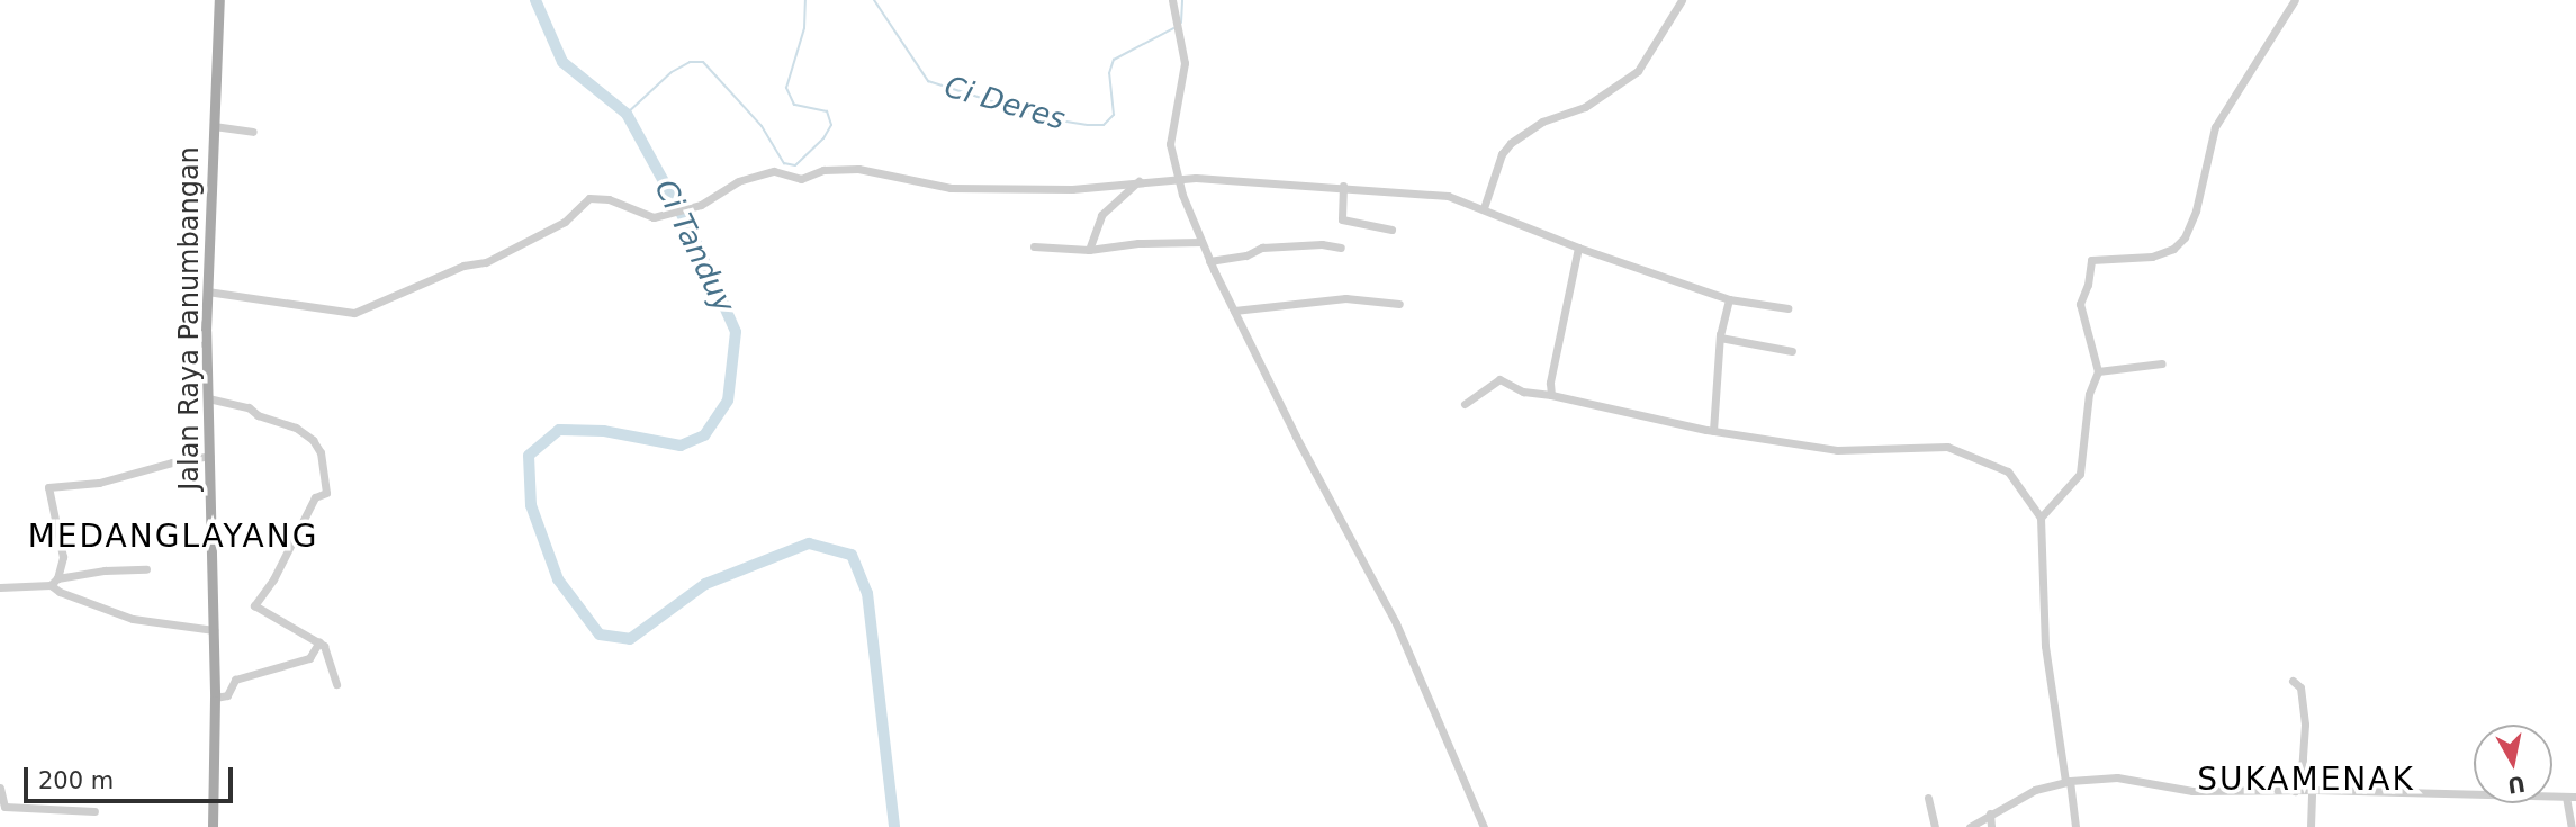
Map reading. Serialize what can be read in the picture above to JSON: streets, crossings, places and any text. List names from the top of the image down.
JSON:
{
  "streets": {
    "main road": ["Jalan Raya Panumbangan"]
  },
  "districts": ["MEDANGLAYANG", "SUKAMENAK"],
  "water": ["Ci Deres", "Ci Tanduy"],
  "scale_bar": "200 m",
  "north": "bottom"
}
